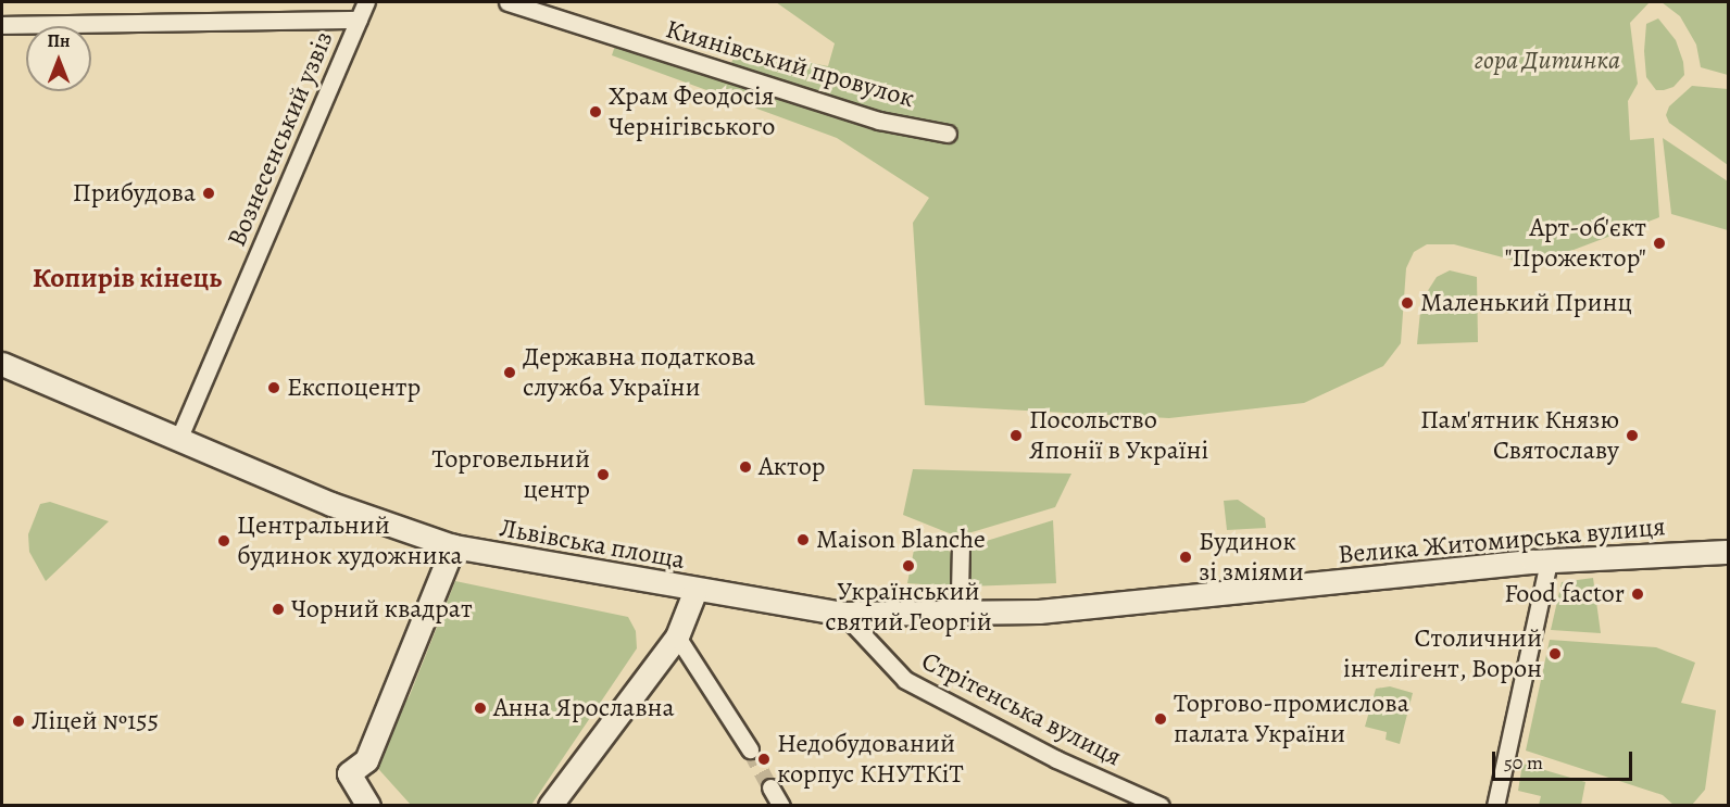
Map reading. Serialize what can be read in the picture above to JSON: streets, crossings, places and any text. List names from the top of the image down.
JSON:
{
  "streets": {
    "main road": ["Велика Житомирська вулиця", "Львівська площа"],
    "street": ["Киянівський провулок", "Вознесенський узвіз", "Стрітенська вулиця"]
  },
  "crossings": [
    ["Вознесенський узвіз", "Львівська площа"],
    ["Велика Житомирська вулиця", "Львівська площа"],
    ["Велика Житомирська вулиця", "Стрітенська вулиця"]
  ],
  "districts": ["Копирів кінець"],
  "parks": ["гора Дитинка"],
  "places": [
    "Храм Феодосія Чернігівського",
    "Прибудова",
    "Арт-об'єкт \"Прожектор\"",
    "Маленький Принц",
    "Державна податкова служба України",
    "Експоцентр",
    "Посольство Японії в Україні",
    "Пам'ятник Князю Святославу",
    "Актор",
    "Торговельний центр",
    "Maison Blanche",
    "Центральний будинок художника",
    "Будинок зі зміями",
    "Український святий Георгій",
    "Food factor",
    "Чорний квадрат",
    "Столичний інтелігент, Ворон",
    "Анна Ярославна",
    "Торгово-промислова палата України",
    "Ліцей №155",
    "Недобудований корпус КНУТКіТ"
  ],
  "scale_bar": "50 m",
  "north": "top"
}
